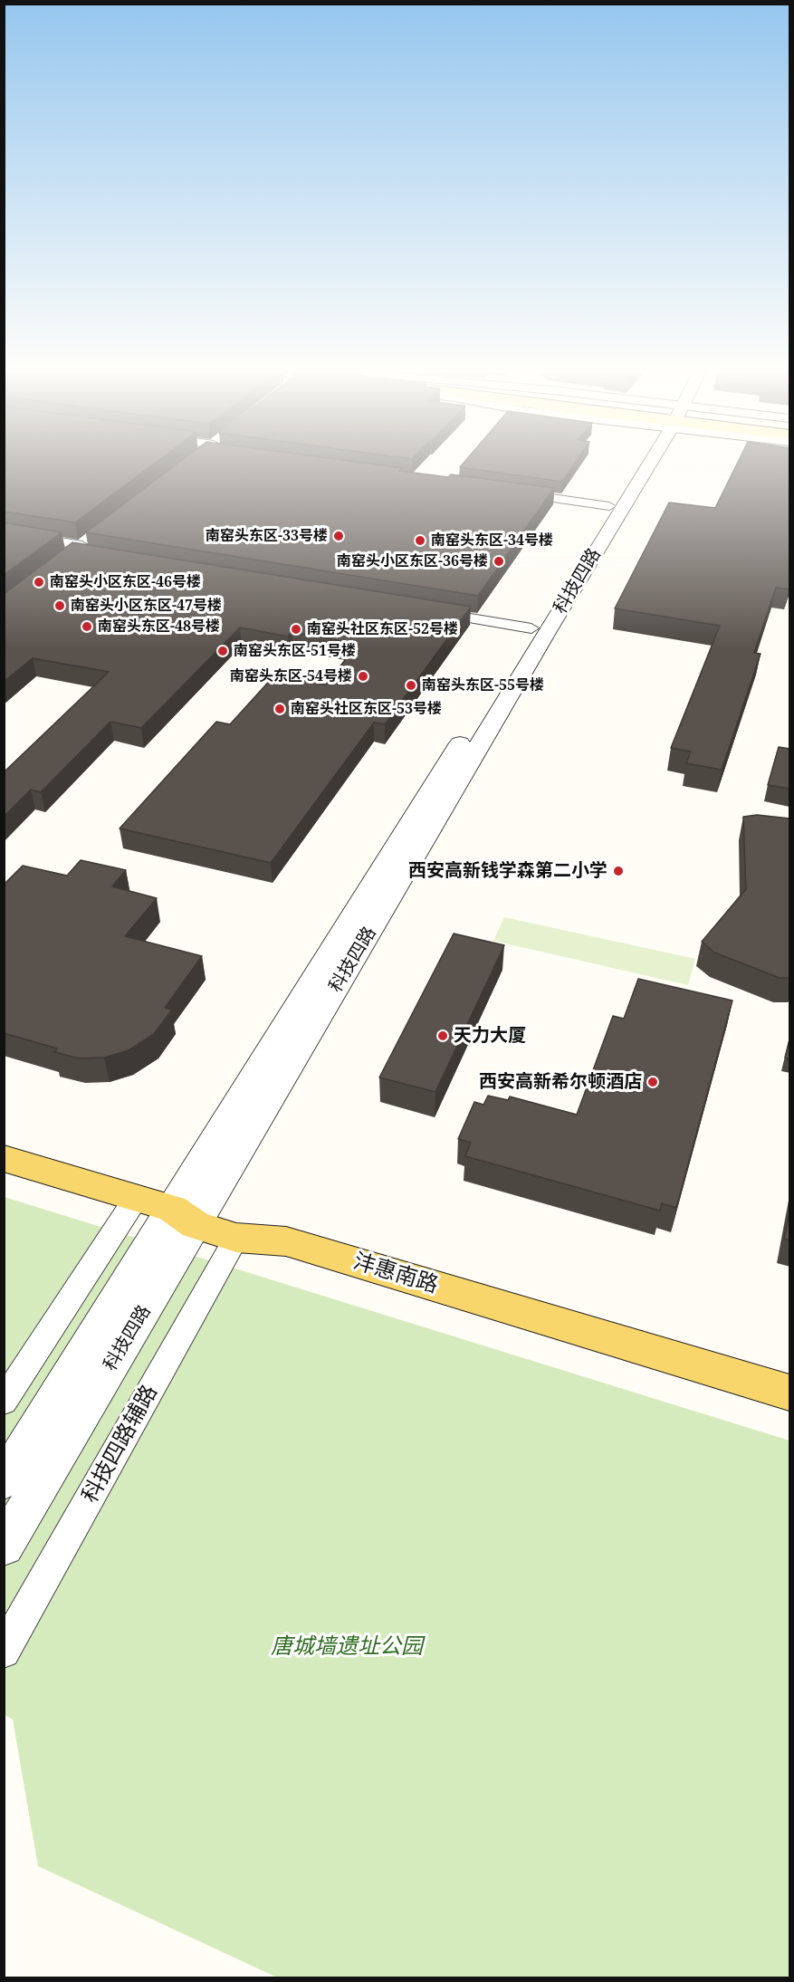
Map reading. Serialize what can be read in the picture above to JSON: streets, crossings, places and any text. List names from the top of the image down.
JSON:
{
  "streets": {
    "main road": ["沣惠南路"],
    "street": ["科技四路", "科技四路辅路"]
  },
  "crossings": [
    ["科技四路", "沣惠南路"],
    ["沣惠南路", "科技四路辅路"]
  ],
  "parks": ["唐城墙遗址公园"],
  "places": [
    "南窑头东区-33号楼",
    "南窑头东区-34号楼",
    "南窑头小区东区-36号楼",
    "南窑头小区东区-46号楼",
    "南窑头小区东区-47号楼",
    "南窑头东区-48号楼",
    "南窑头社区东区-52号楼",
    "南窑头东区-51号楼",
    "南窑头东区-54号楼",
    "南窑头东区-55号楼",
    "南窑头社区东区-53号楼",
    "西安高新钱学森第二小学",
    "天力大厦",
    "西安高新希尔顿酒店"
  ]
}
